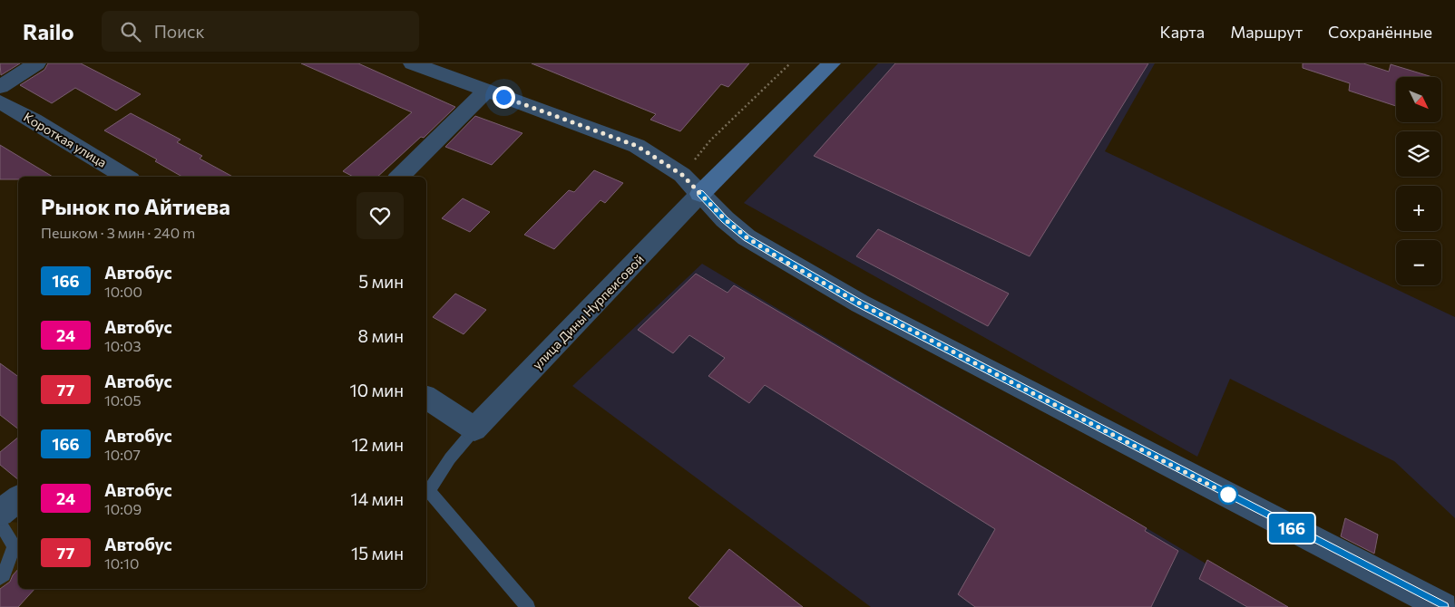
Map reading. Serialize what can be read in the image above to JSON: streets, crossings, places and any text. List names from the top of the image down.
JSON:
{
  "streets": {
    "street": ["Короткая улица", "улица Дины Нурпеисовой"]
  },
  "lines": ["bus line 166"],
  "north": "bottom right",
  "page": {
    "header": "Railo",
    "search": "Поиск",
    "nav": ["Карта", "Маршрут", "Сохранённые"],
    "on_map": "166",
    "map_buttons": ["+", "−"],
    "heading": ["Рынок по Айтиева", "Пешком · 3 мин · 240 m"],
    "list": [
      {
        "mark": "166",
        "name": "Автобус",
        "note": "10:00",
        "value": "5 мин"
      },
      {
        "mark": "24",
        "name": "Автобус",
        "note": "10:03",
        "value": "8 мин"
      },
      {
        "mark": "77",
        "name": "Автобус",
        "note": "10:05",
        "value": "10 мин"
      },
      {
        "mark": "166",
        "name": "Автобус",
        "note": "10:07",
        "value": "12 мин"
      },
      {
        "mark": "24",
        "name": "Автобус",
        "note": "10:09",
        "value": "14 мин"
      },
      {
        "mark": "77",
        "name": "Автобус",
        "note": "10:10",
        "value": "15 мин"
      }
    ]
  }
}
